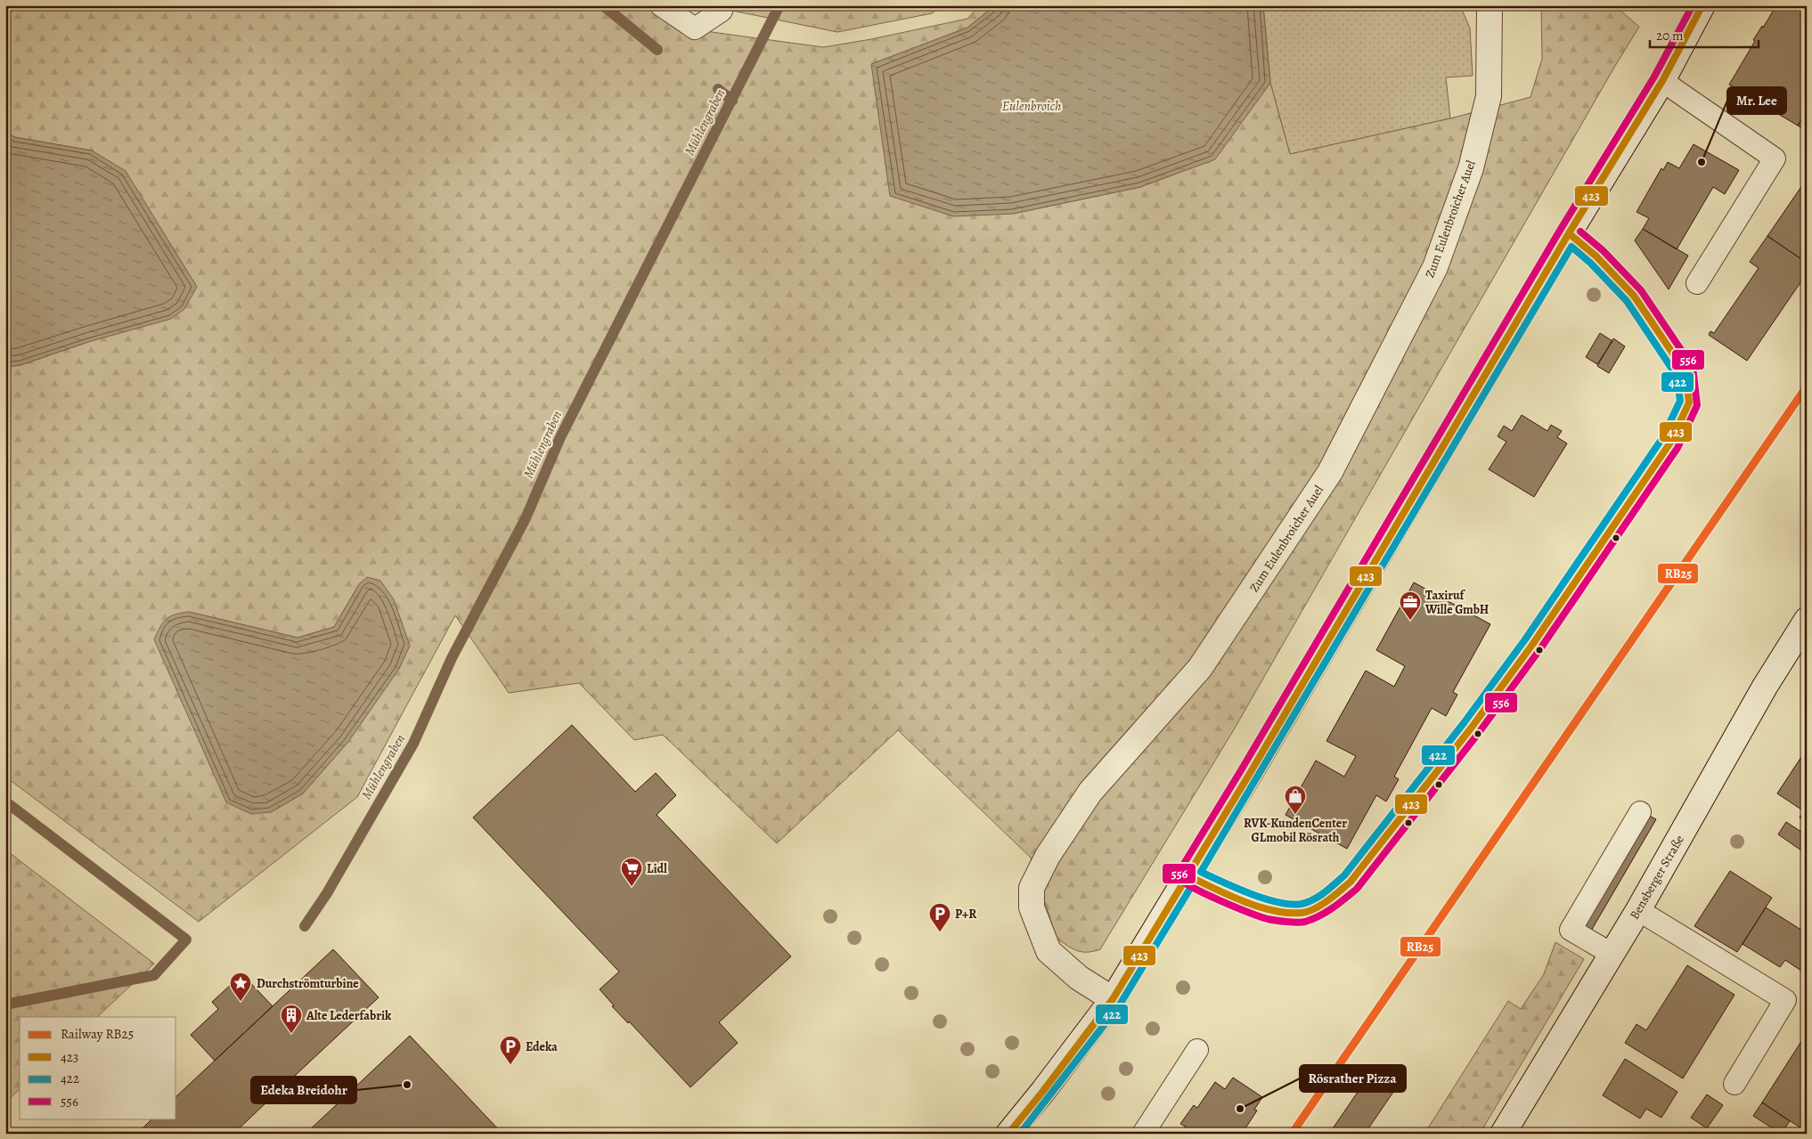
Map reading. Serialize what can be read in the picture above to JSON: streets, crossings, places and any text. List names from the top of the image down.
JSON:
{
  "streets": {
    "main road": ["Zum Eulenbroicher Auel", "Bensberger Straße"]
  },
  "water": ["Eulenbroich", "Mühlengraben"],
  "places": {
    "other": ["Mr. Lee", "Edeka Breidohr", "Rösrather Pizza"],
    "office": ["Taxiruf Wille GmbH"],
    "shop": ["RVK-KundenCenter GLmobil Rösrath"],
    "supermarket": ["Lidl"],
    "parking": ["P+R", "Edeka"],
    "place": ["Durchströmturbine"],
    "building": ["Alte Lederfabrik"]
  },
  "lines": [
    "transit line 423",
    "transit line 556",
    "transit line 422",
    "rail line RB25"
  ],
  "legend": [
    "Railway RB25",
    "423",
    "422",
    "556"
  ],
  "scale_bar": "20 m"
}
